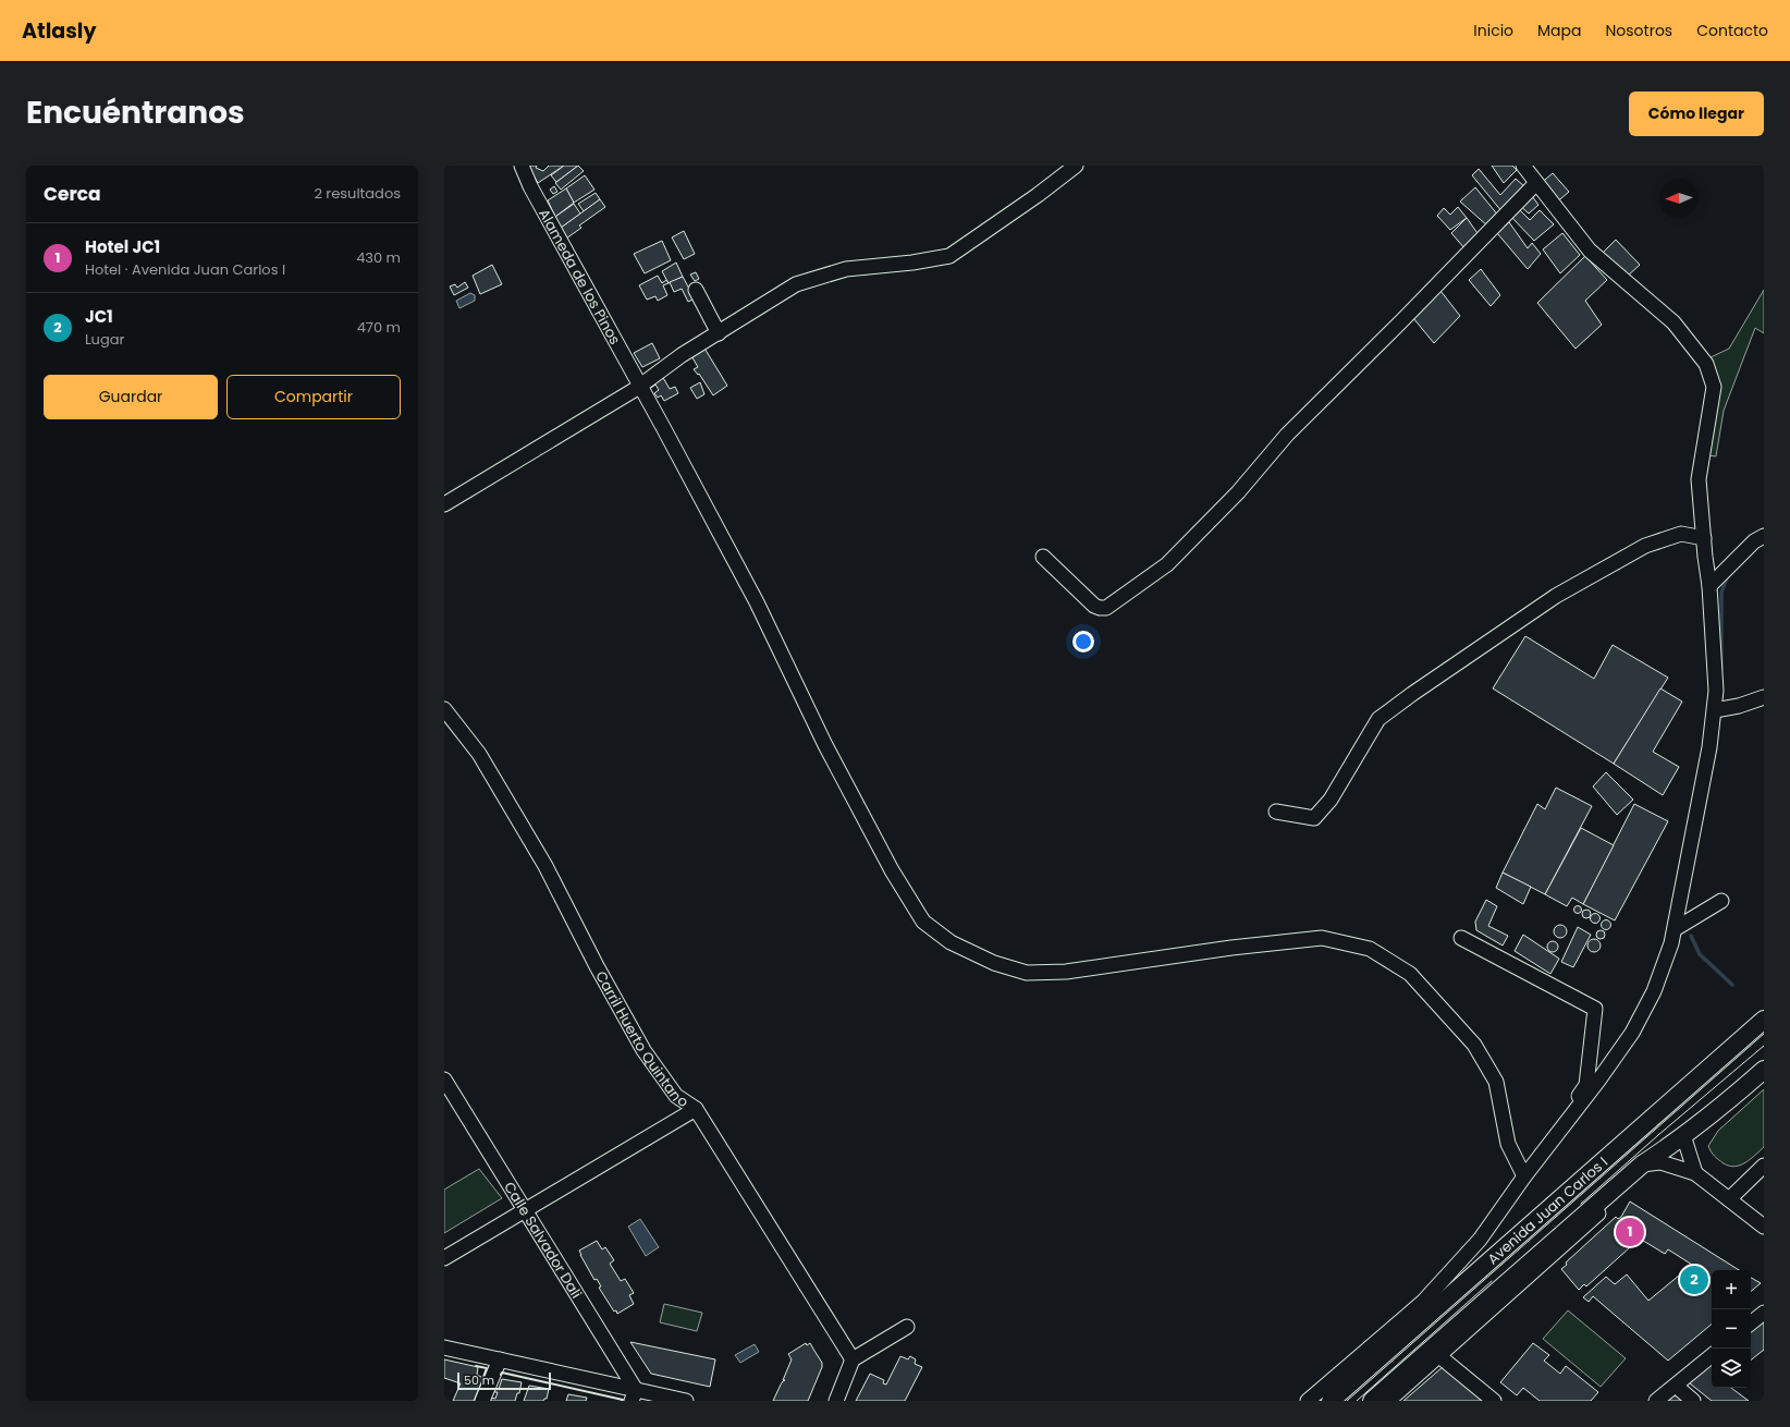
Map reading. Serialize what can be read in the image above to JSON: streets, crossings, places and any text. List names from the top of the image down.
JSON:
{
  "streets": {
    "main road": ["Avenida Juan Carlos I"],
    "street": ["Alameda de los Pinos", "Carril Huerto Quintano", "Calle Salvador Dali"]
  },
  "scale_bar": "50 m",
  "north": "left",
  "page": {
    "header": "Atlasly",
    "nav": [
      "Inicio",
      "Mapa",
      "Nosotros",
      "Contacto"
    ],
    "title": "Encuéntranos",
    "buttons": [
      "Cómo llegar",
      ["Guardar", "Compartir"]
    ],
    "heading": ["Cerca", "2 resultados"],
    "list": [
      {
        "mark": "1",
        "name": "Hotel JC1",
        "note": "Hotel · Avenida Juan Carlos I",
        "value": "430 m"
      },
      {
        "mark": "2",
        "name": "JC1",
        "note": "Lugar",
        "value": "470 m"
      }
    ],
    "pins": ["1", "2"],
    "map_buttons": ["+", "−"],
    "scale": "50 m"
  }
}
